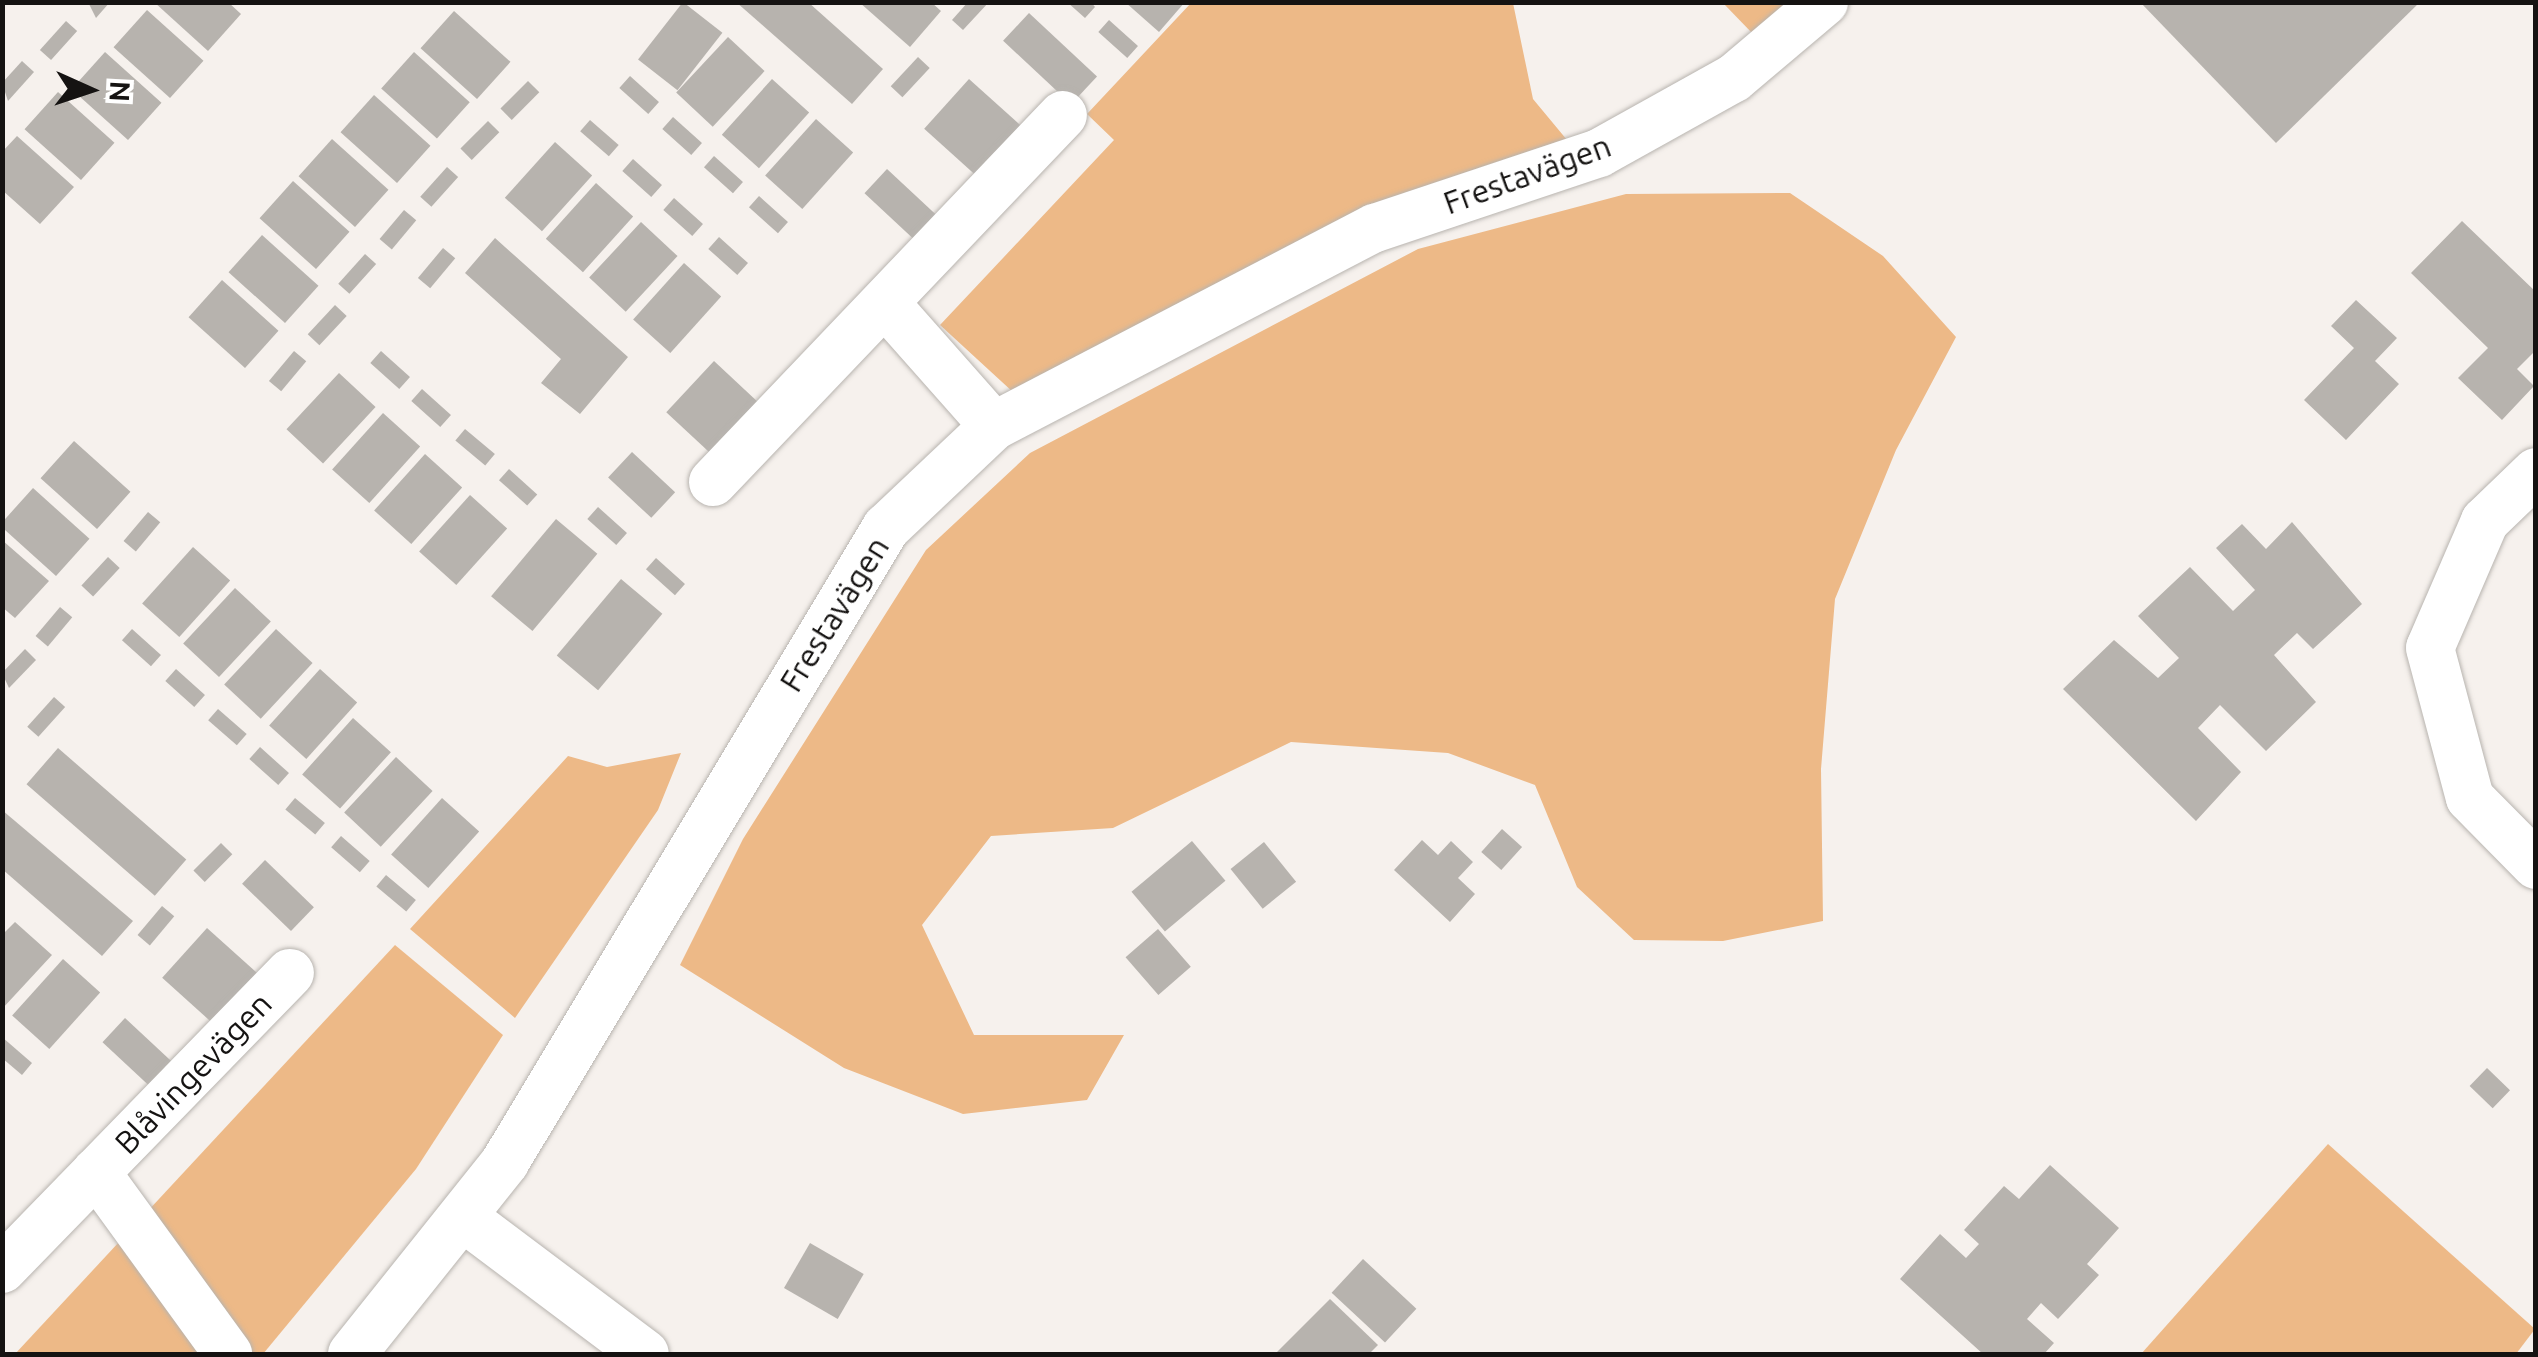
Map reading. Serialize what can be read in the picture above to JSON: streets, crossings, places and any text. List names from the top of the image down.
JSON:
{
  "streets": {
    "street": ["Frestavägen", "Blåvingevägen"]
  },
  "north": "right"
}
